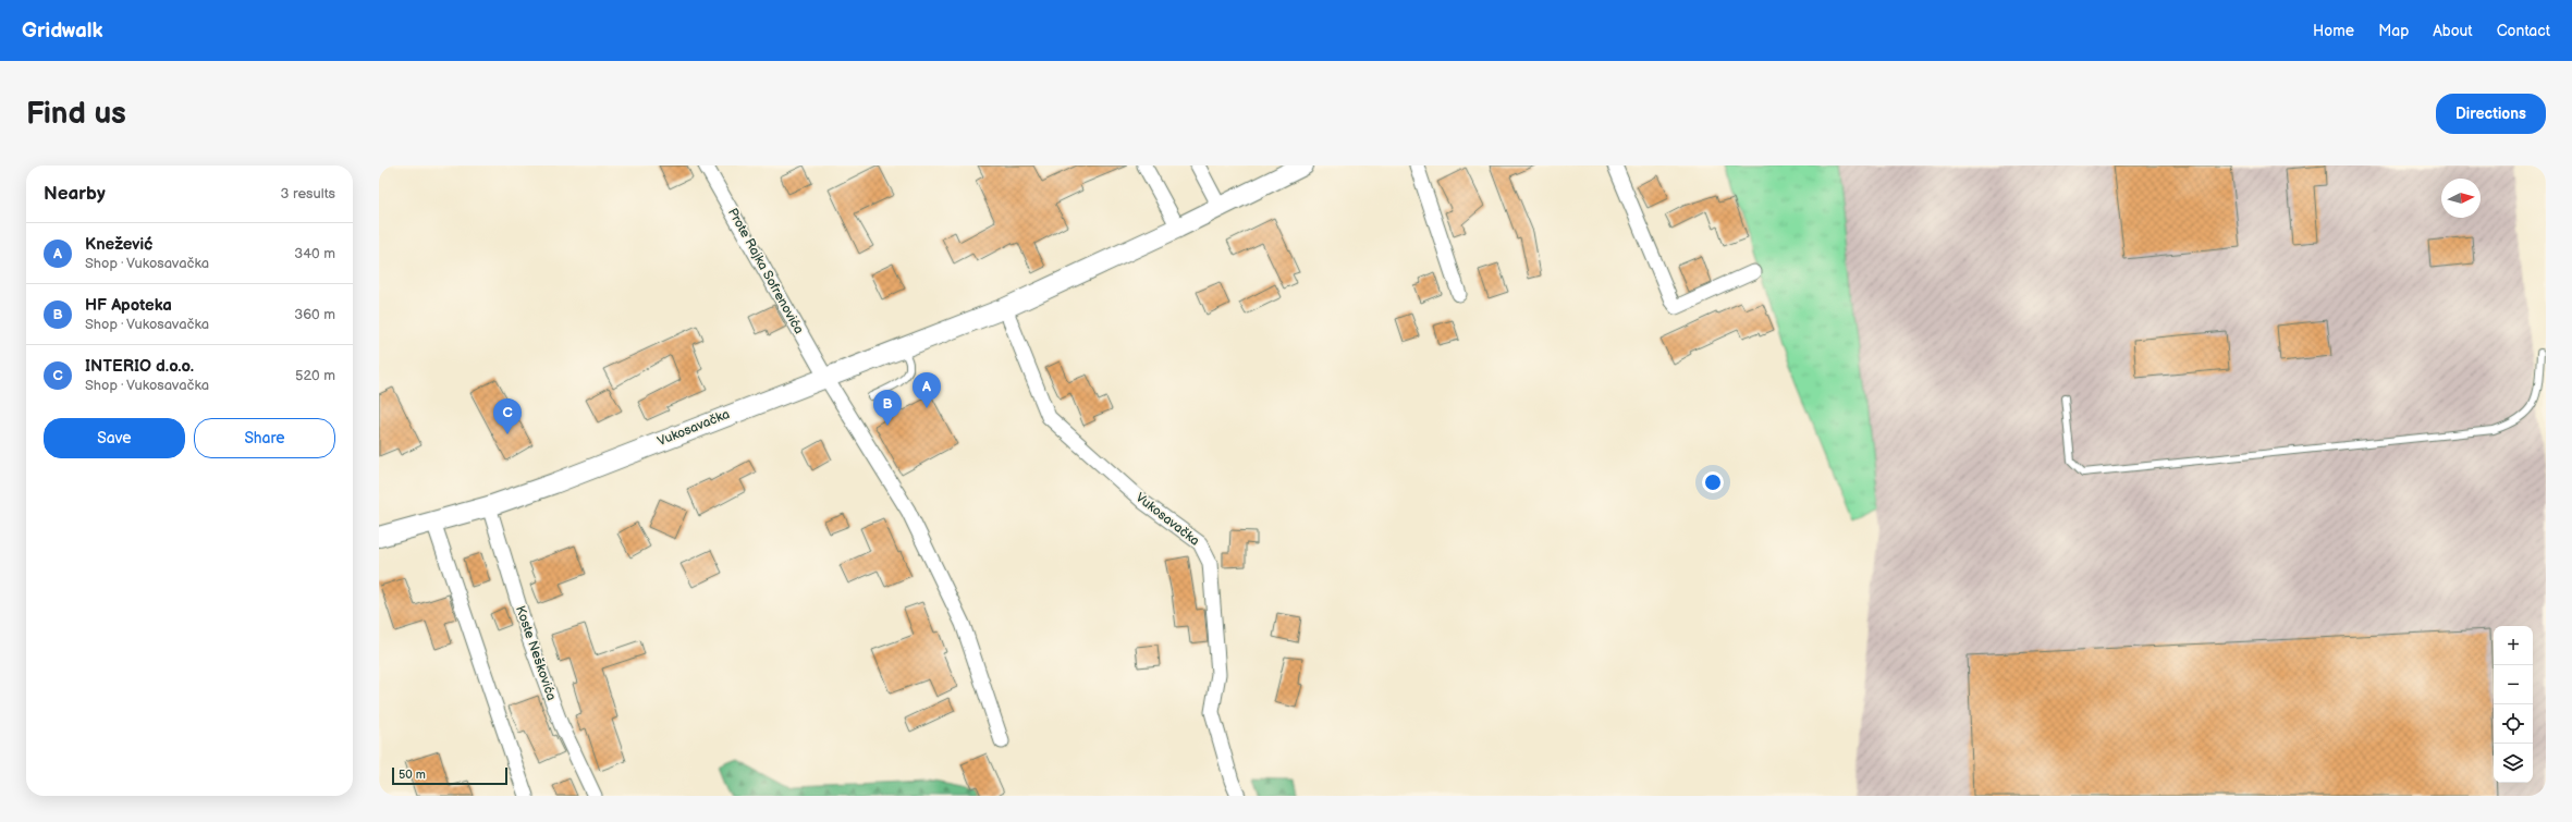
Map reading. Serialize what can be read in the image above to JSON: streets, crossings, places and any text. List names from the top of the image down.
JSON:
{
  "streets": {
    "main road": ["Vukosavačka"],
    "street": ["Prote Rajka Sofrenovića", "Koste Neškovića"]
  },
  "crossings": [
    ["Prote Rajka Sofrenovića", "Vukosavačka"],
    ["Vukosavačka", "Koste Neškovića"]
  ],
  "scale_bar": "50 m",
  "north": "right",
  "page": {
    "header": "Gridwalk",
    "nav": [
      "Home",
      "Map",
      "About",
      "Contact"
    ],
    "buttons": [
      "Directions",
      ["Save", "Share"]
    ],
    "title": "Find us",
    "heading": ["Nearby", "3 results"],
    "list": [
      {
        "mark": "A",
        "name": "Knežević",
        "note": "Shop · Vukosavačka",
        "value": "340 m"
      },
      {
        "mark": "B",
        "name": "HF Apoteka",
        "note": "Shop · Vukosavačka",
        "value": "360 m"
      },
      {
        "mark": "C",
        "name": "INTERIO d.o.o.",
        "note": "Shop · Vukosavačka",
        "value": "520 m"
      }
    ],
    "pins": ["A", "B", "C"],
    "map_buttons": ["+", "−"],
    "scale": "50 m"
  }
}
